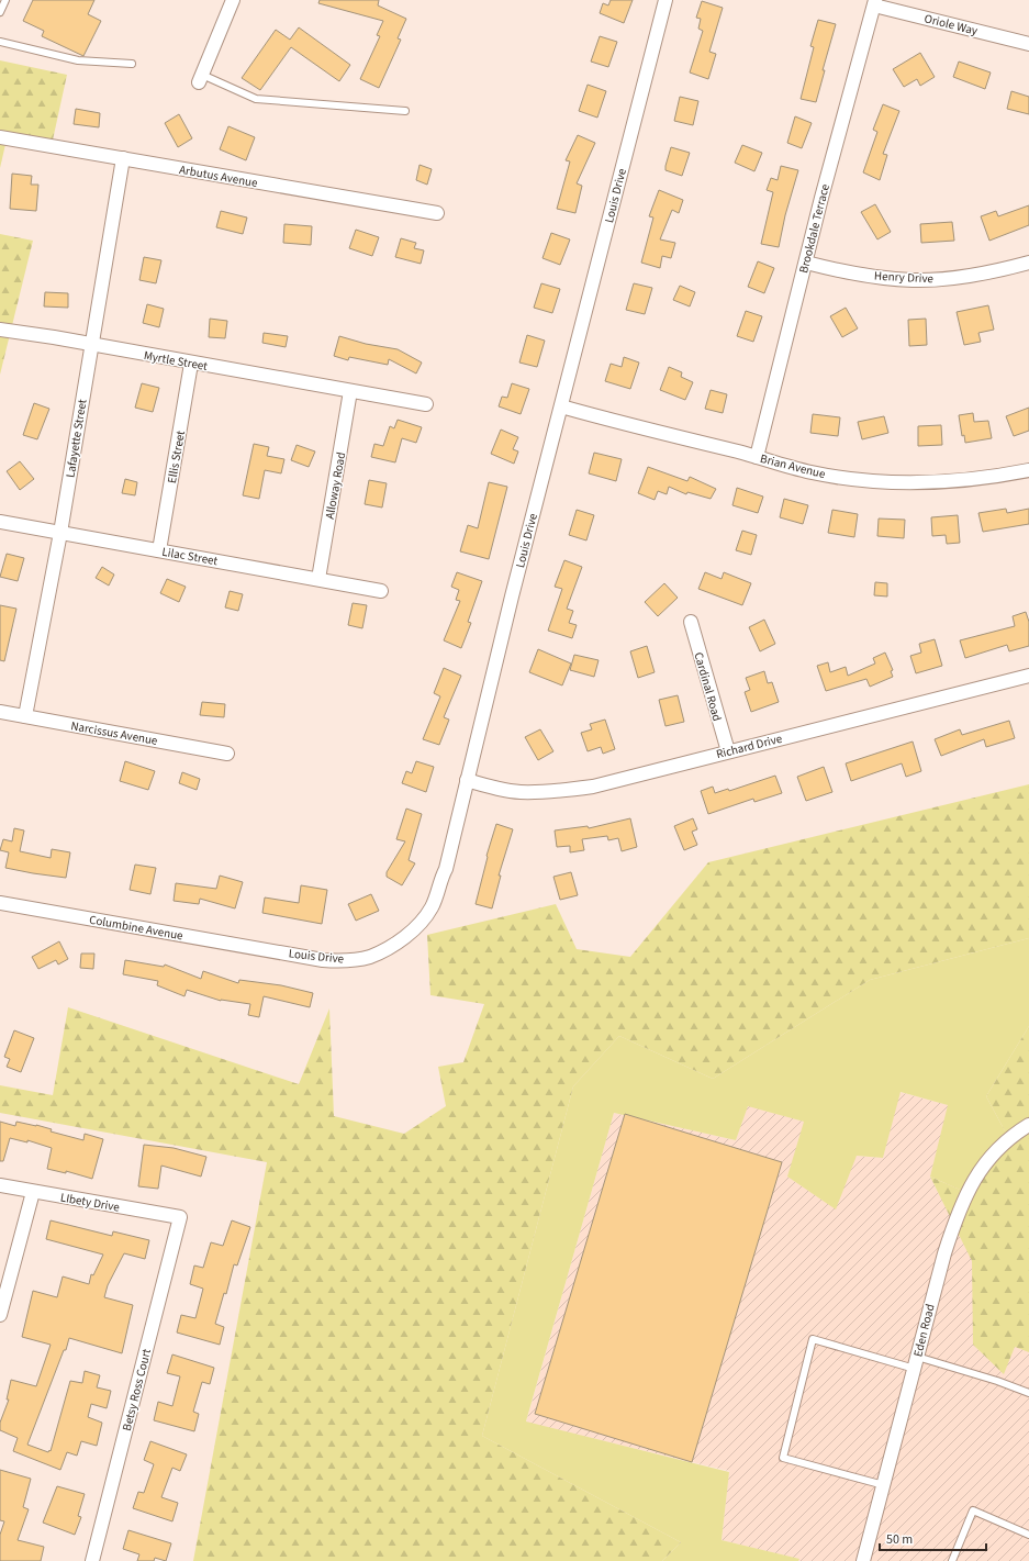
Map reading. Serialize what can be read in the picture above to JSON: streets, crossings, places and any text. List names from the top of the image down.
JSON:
{
  "streets": {
    "street": [
      "Oriole Way",
      "Arbutus Avenue",
      "Louis Drive",
      "Brookdale Terrace",
      "Henry Drive",
      "Myrtle Street",
      "Lafayette Street",
      "Ellis Street",
      "Brian Avenue",
      "Alloway Road",
      "Lilac Street",
      "Cardinal Road",
      "Narcissus Avenue",
      "Richard Drive",
      "Columbine Avenue",
      "LIbety Drive",
      "Eden Road",
      "Betsy Ross Court"
    ]
  },
  "crossings": [
    ["Oriole Way", "Brookdale Terrace"],
    ["Arbutus Avenue", "Lafayette Street"],
    ["Louis Drive", "Brian Avenue"],
    ["Louis Drive", "Richard Drive"],
    ["Louis Drive", "Columbine Avenue"],
    ["Brookdale Terrace", "Henry Drive"],
    ["Brookdale Terrace", "Brian Avenue"],
    ["Myrtle Street", "Lafayette Street"],
    ["Myrtle Street", "Ellis Street"],
    ["Myrtle Street", "Alloway Road"],
    ["Lafayette Street", "Lilac Street"],
    ["Lafayette Street", "Narcissus Avenue"],
    ["Ellis Street", "Lilac Street"],
    ["Alloway Road", "Lilac Street"],
    ["Cardinal Road", "Richard Drive"],
    ["LIbety Drive", "Betsy Ross Court"]
  ],
  "scale_bar": "50 m"
}
